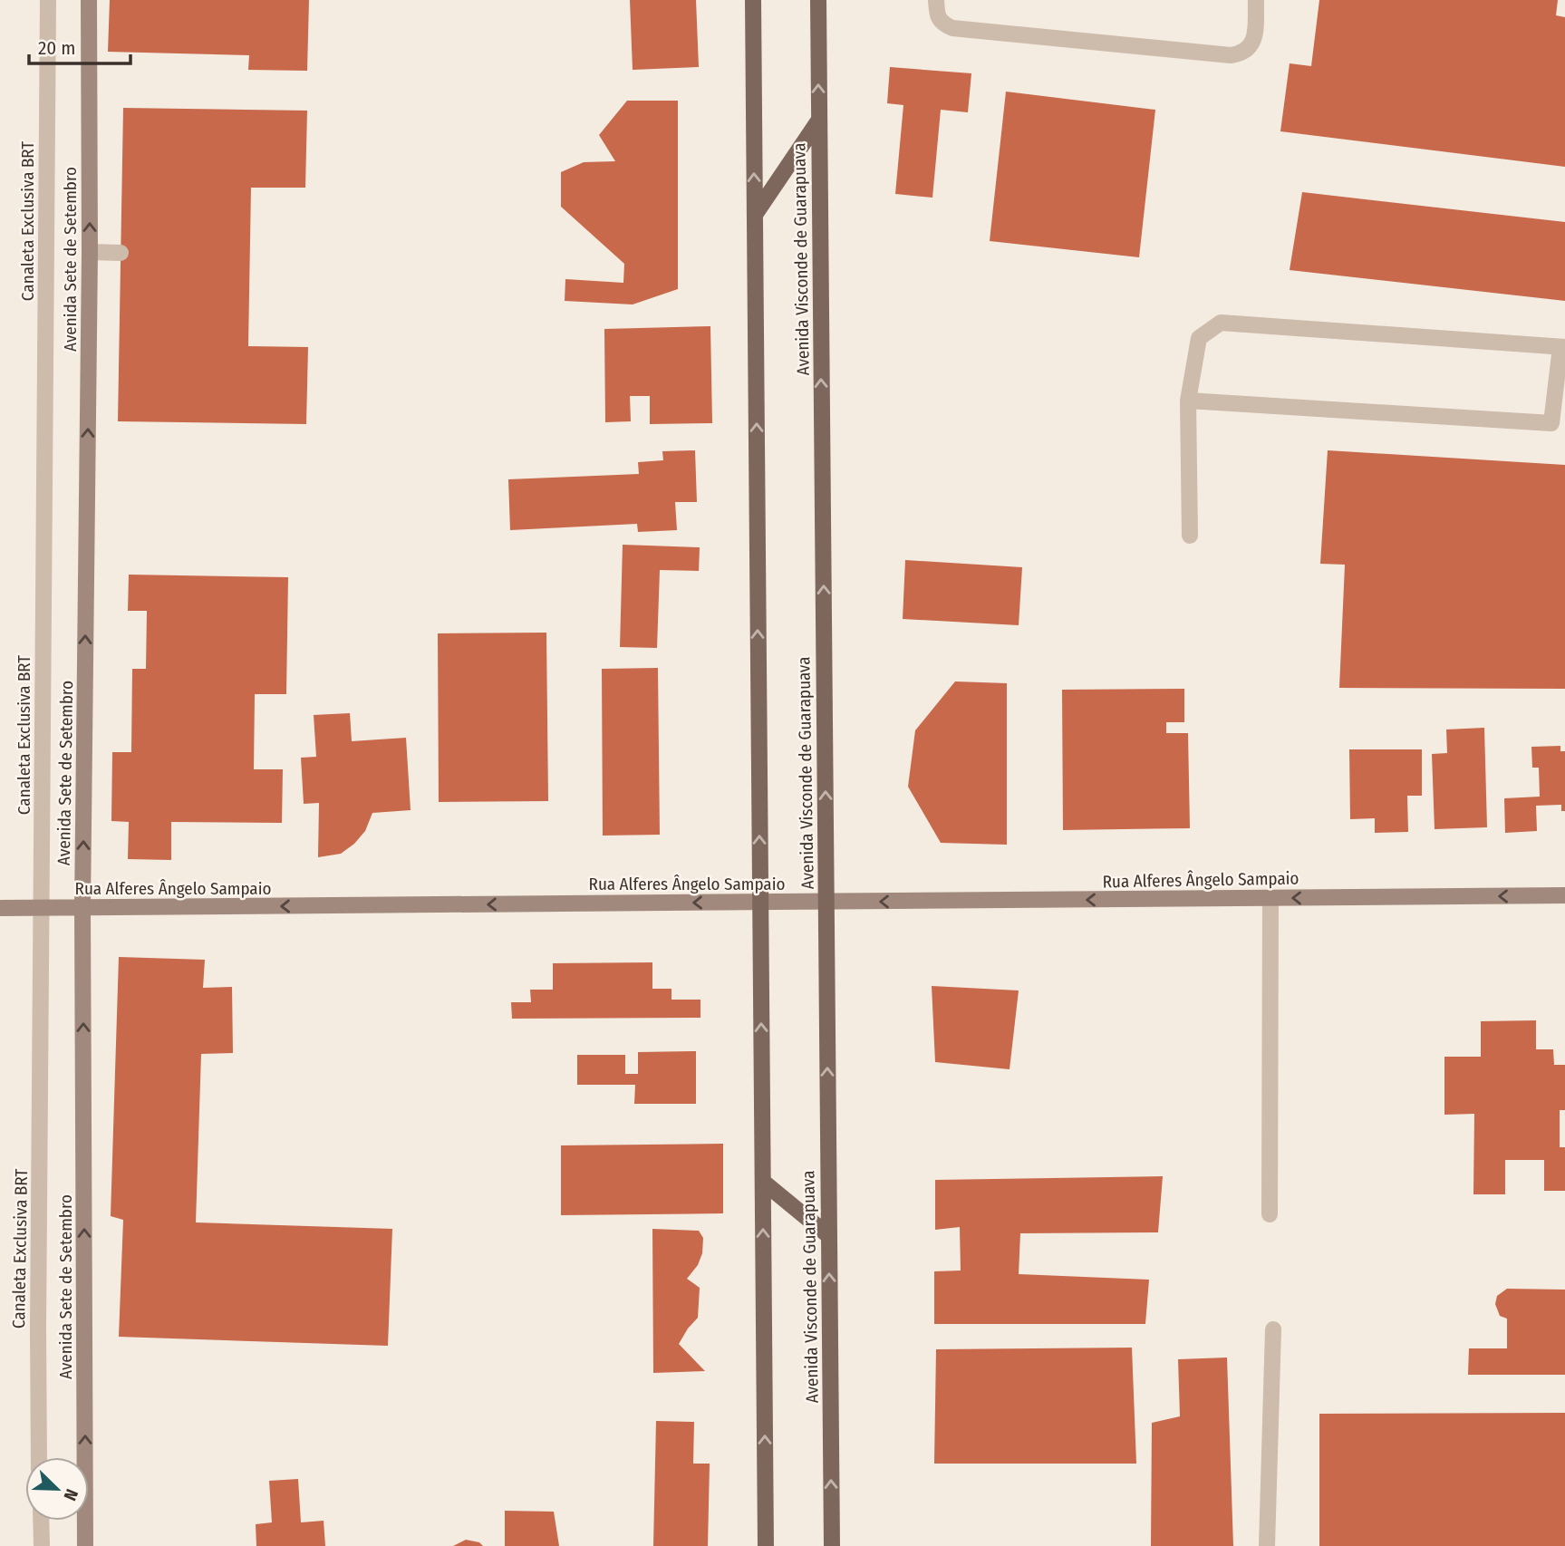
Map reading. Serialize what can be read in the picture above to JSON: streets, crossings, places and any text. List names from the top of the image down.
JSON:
{
  "streets": {
    "main road": ["Avenida Sete de Setembro", "Avenida Visconde de Guarapuava", "Rua Alferes Ângelo Sampaio"],
    "lane": ["Canaleta Exclusiva BRT"]
  },
  "crossings": [
    ["Canaleta Exclusiva BRT", "Rua Alferes Ângelo Sampaio"],
    ["Avenida Sete de Setembro", "Rua Alferes Ângelo Sampaio"],
    ["Avenida Visconde de Guarapuava", "Rua Alferes Ângelo Sampaio"]
  ],
  "one_way": ["Avenida Sete de Setembro", "Rua Alferes Ângelo Sampaio"],
  "scale_bar": "20 m",
  "north": "bottom right"
}
